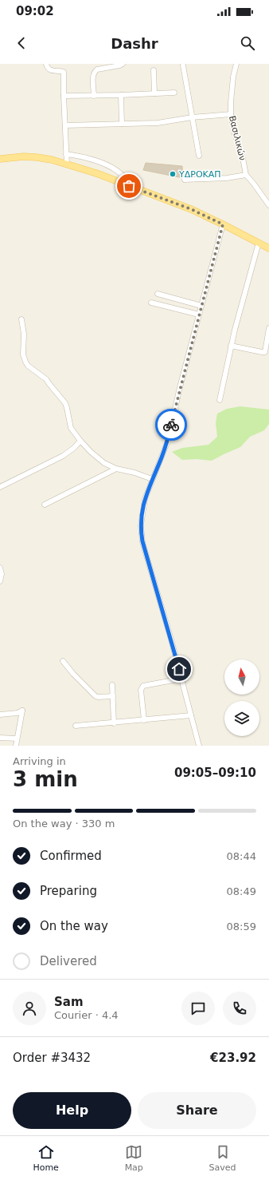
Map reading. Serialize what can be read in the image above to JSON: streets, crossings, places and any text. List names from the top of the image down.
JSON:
{
  "streets": {
    "street": ["Βασιλικών"]
  },
  "places": ["ΥΔΡΟΚΑΠ"],
  "north": "top",
  "page": {
    "status": "09:02",
    "header": "Dashr",
    "heading": ["3 min", "Arriving in", "09:05–09:10"],
    "panel": [
      "Sam",
      "Courier · 4.4",
      "Order #3432",
      "€23.92"
    ],
    "bar": "On the way · 330 m",
    "list": [
      ["Confirmed", "08:44"],
      ["Preparing", "08:49"],
      ["On the way", "08:59"],
      "Delivered"
    ],
    "buttons": ["Help", "Share"],
    "tabs": ["Home", "Map", "Saved"]
  }
}
